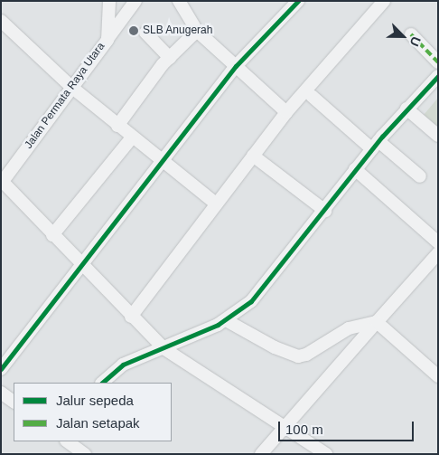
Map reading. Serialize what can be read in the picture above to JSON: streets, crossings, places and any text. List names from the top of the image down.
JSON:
{
  "streets": {
    "street": ["Jalan Permata Raya Utara"]
  },
  "places": ["SLB Anugerah"],
  "legend": ["Jalur sepeda", "Jalan setapak"],
  "scale_bar": "100 m",
  "north": "bottom right"
}
